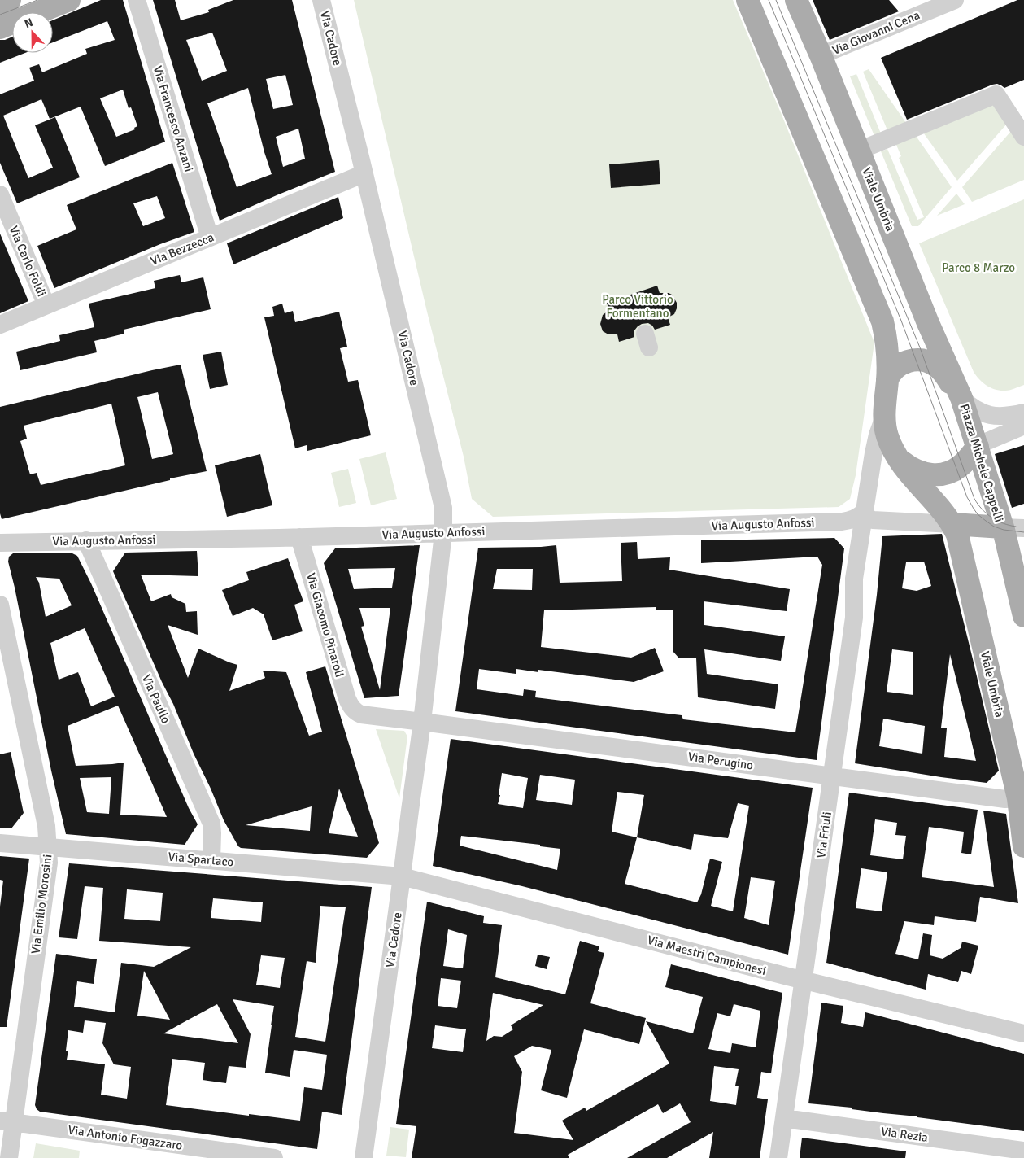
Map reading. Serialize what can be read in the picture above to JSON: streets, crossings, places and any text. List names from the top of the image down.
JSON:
{
  "streets": {
    "main road": ["Viale Umbria", "Piazza Michele Cappelli"],
    "street": [
      "Via Giovanni Cena",
      "Via Cadore",
      "Via Francesco Anzani",
      "Via Bezzecca",
      "Via Carlo Foldi",
      "Via Augusto Anfossi",
      "Via Giacomo Pinaroli",
      "Via Paullo",
      "Via Perugino",
      "Via Friuli",
      "Via Spartaco",
      "Via Emilio Morosini",
      "Via Maestri Campionesi",
      "Via Rezia",
      "Via Antonio Fogazzaro"
    ]
  },
  "crossings": [
    ["Via Giovanni Cena", "Viale Umbria"],
    ["Via Cadore", "Via Bezzecca"],
    ["Via Cadore", "Via Augusto Anfossi"],
    ["Via Cadore", "Via Giacomo Pinaroli"],
    ["Via Cadore", "Via Perugino"],
    ["Via Cadore", "Via Spartaco"],
    ["Via Cadore", "Via Maestri Campionesi"],
    ["Via Francesco Anzani", "Via Bezzecca"],
    ["Viale Umbria", "Piazza Michele Cappelli"],
    ["Viale Umbria", "Via Perugino"],
    ["Via Bezzecca", "Via Carlo Foldi"],
    ["Piazza Michele Cappelli", "Via Augusto Anfossi"],
    ["Piazza Michele Cappelli", "Via Friuli"],
    ["Via Augusto Anfossi", "Via Giacomo Pinaroli"],
    ["Via Augusto Anfossi", "Via Paullo"],
    ["Via Augusto Anfossi", "Via Friuli"],
    ["Via Giacomo Pinaroli", "Via Perugino"],
    ["Via Paullo", "Via Spartaco"],
    ["Via Perugino", "Via Friuli"],
    ["Via Friuli", "Via Maestri Campionesi"],
    ["Via Friuli", "Via Rezia"],
    ["Via Spartaco", "Via Emilio Morosini"],
    ["Via Spartaco", "Via Maestri Campionesi"],
    ["Via Emilio Morosini", "Via Antonio Fogazzaro"]
  ],
  "parks": ["Parco 8 Marzo", "Parco Vittorio Formentano"],
  "north": "top"
}
